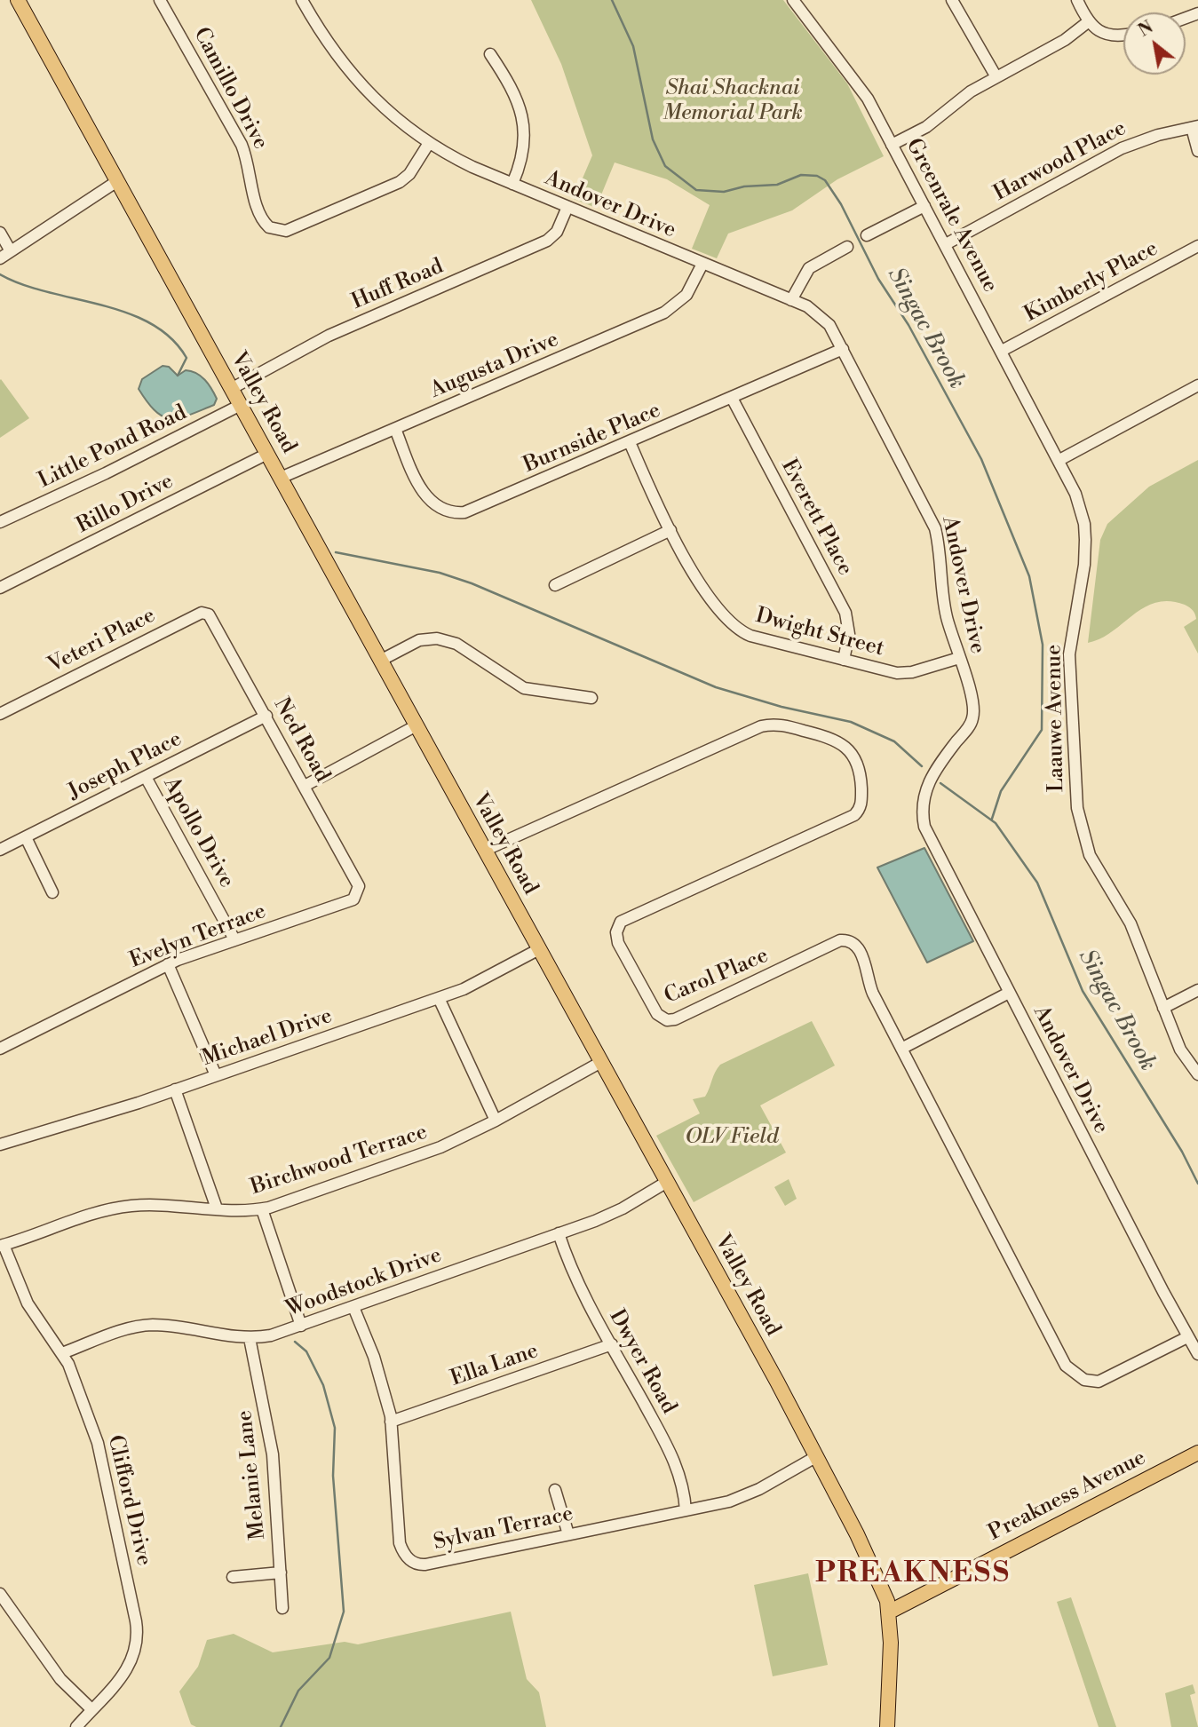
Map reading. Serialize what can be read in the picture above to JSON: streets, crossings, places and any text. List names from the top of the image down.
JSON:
{
  "streets": {
    "main road": ["Valley Road", "Preakness Avenue"],
    "street": [
      "Camillo Drive",
      "Harwood Place",
      "Andover Drive",
      "Greenrale Avenue",
      "Kimberly Place",
      "Huff Road",
      "Augusta Drive",
      "Burnside Place",
      "Little Pond Road",
      "Rillo Drive",
      "Everett Place",
      "Dwight Street",
      "Veteri Place",
      "Laauwe Avenue",
      "Ned Road",
      "Joseph Place",
      "Apollo Drive",
      "Evelyn Terrace",
      "Carol Place",
      "Michael Drive",
      "Birchwood Terrace",
      "Woodstock Drive",
      "Dwyer Road",
      "Ella Lane",
      "Melanie Lane",
      "Clifford Drive",
      "Sylvan Terrace"
    ]
  },
  "crossings": [
    ["Camillo Drive", "Andover Drive"],
    ["Harwood Place", "Greenrale Avenue"],
    ["Andover Drive", "Huff Road"],
    ["Andover Drive", "Augusta Drive"],
    ["Andover Drive", "Burnside Place"],
    ["Andover Drive", "Dwight Street"],
    ["Andover Drive", "Carol Place"],
    ["Greenrale Avenue", "Kimberly Place"],
    ["Greenrale Avenue", "Laauwe Avenue"],
    ["Huff Road", "Valley Road"],
    ["Augusta Drive", "Valley Road"],
    ["Augusta Drive", "Burnside Place"],
    ["Valley Road", "Little Pond Road"],
    ["Valley Road", "Rillo Drive"],
    ["Valley Road", "Carol Place"],
    ["Valley Road", "Michael Drive"],
    ["Valley Road", "Birchwood Terrace"],
    ["Valley Road", "Woodstock Drive"],
    ["Valley Road", "Preakness Avenue"],
    ["Valley Road", "Sylvan Terrace"],
    ["Burnside Place", "Everett Place"],
    ["Burnside Place", "Dwight Street"],
    ["Everett Place", "Dwight Street"],
    ["Veteri Place", "Ned Road"],
    ["Ned Road", "Joseph Place"],
    ["Ned Road", "Evelyn Terrace"],
    ["Joseph Place", "Apollo Drive"],
    ["Apollo Drive", "Evelyn Terrace"],
    ["Birchwood Terrace", "Clifford Drive"],
    ["Woodstock Drive", "Dwyer Road"],
    ["Woodstock Drive", "Melanie Lane"],
    ["Woodstock Drive", "Clifford Drive"],
    ["Woodstock Drive", "Sylvan Terrace"],
    ["Dwyer Road", "Ella Lane"],
    ["Dwyer Road", "Sylvan Terrace"],
    ["Ella Lane", "Sylvan Terrace"]
  ],
  "districts": ["PREAKNESS"],
  "water": ["Singac Brook"],
  "parks": ["Shai Shacknai Memorial Park", "OLV Field"],
  "north": "top left"
}
